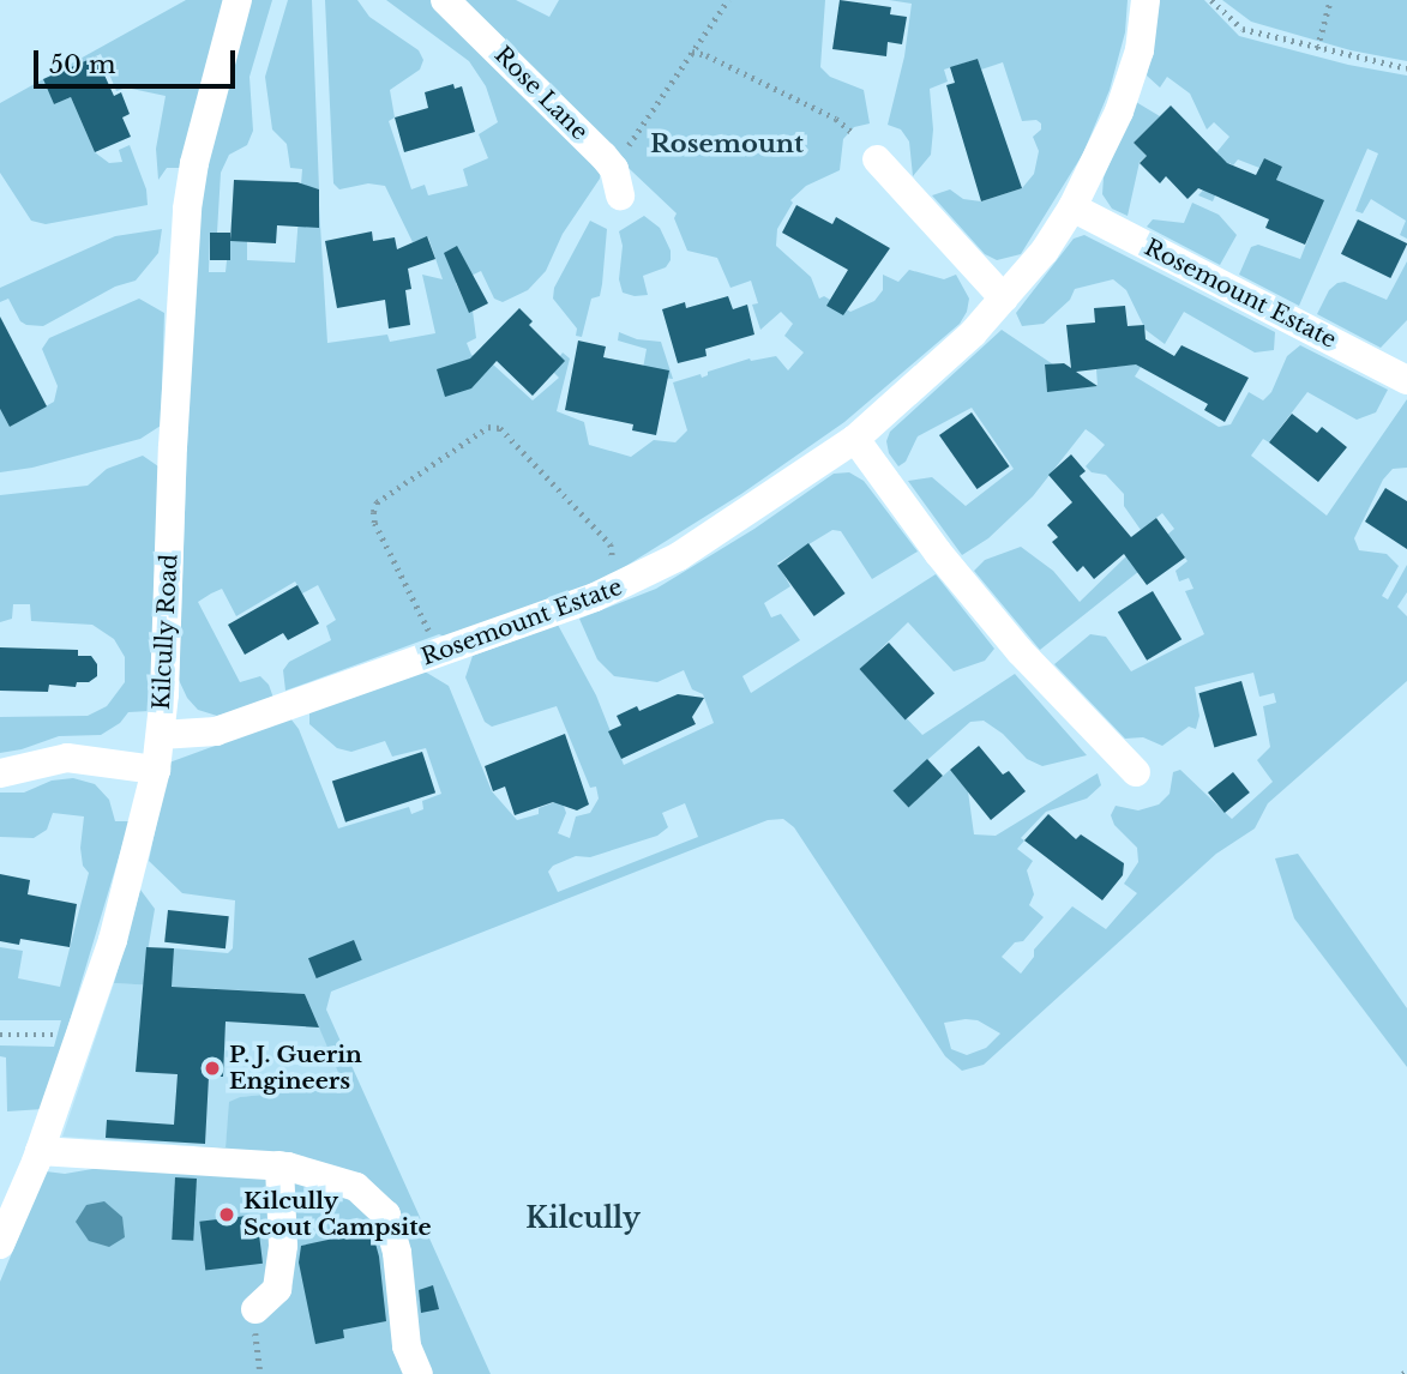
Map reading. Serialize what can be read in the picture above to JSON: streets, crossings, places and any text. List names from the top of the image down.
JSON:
{
  "streets": {
    "street": ["Rose Lane", "Rosemount Estate", "Kilcully Road"]
  },
  "crossings": [
    ["Rosemount Estate", "Kilcully Road"]
  ],
  "districts": ["Rosemount", "Kilcully"],
  "places": ["P. J. Guerin Engineers", "Kilcully Scout Campsite"],
  "scale_bar": "50 m"
}
